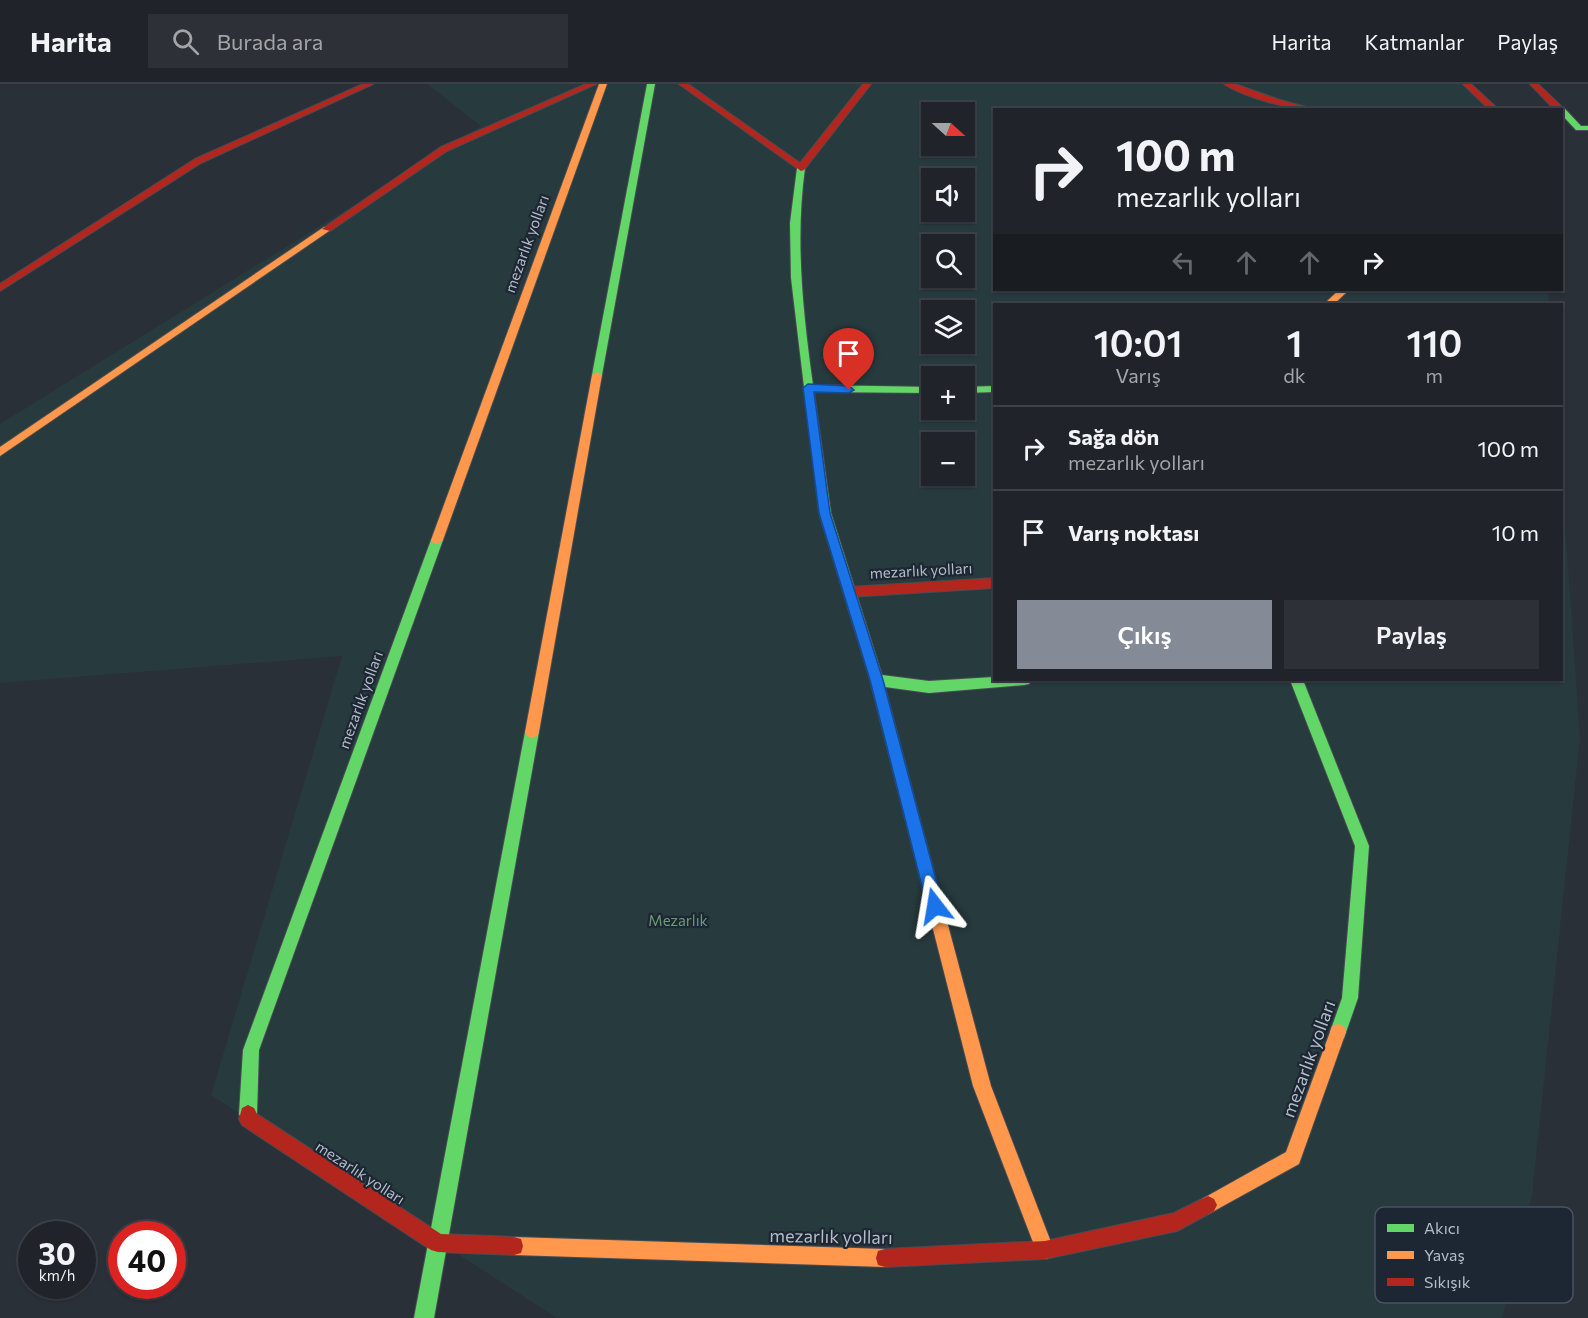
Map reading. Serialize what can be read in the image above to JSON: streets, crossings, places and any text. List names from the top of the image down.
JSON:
{
  "streets": {
    "street": ["mezarlık yolları"]
  },
  "parks": ["Mezarlık"],
  "legend": ["Akıcı", "Yavaş", "Sıkışık"],
  "north": "right",
  "page": {
    "header": "Harita",
    "search": "Burada ara",
    "nav": ["Harita", "Katmanlar", "Paylaş"],
    "map_buttons": ["+", "−"],
    "turn": ["100 m", "mezarlık yolları"],
    "eta": [
      "10:01",
      "Varış",
      "1",
      "dk",
      "110",
      "m"
    ],
    "list": [
      {
        "name": "Sağa dön",
        "note": "mezarlık yolları",
        "value": "100 m"
      },
      {
        "name": "Varış noktası",
        "value": "10 m"
      }
    ],
    "buttons": ["Çıkış", "Paylaş"],
    "speed": "30 km/h",
    "limit": "40"
  }
}
